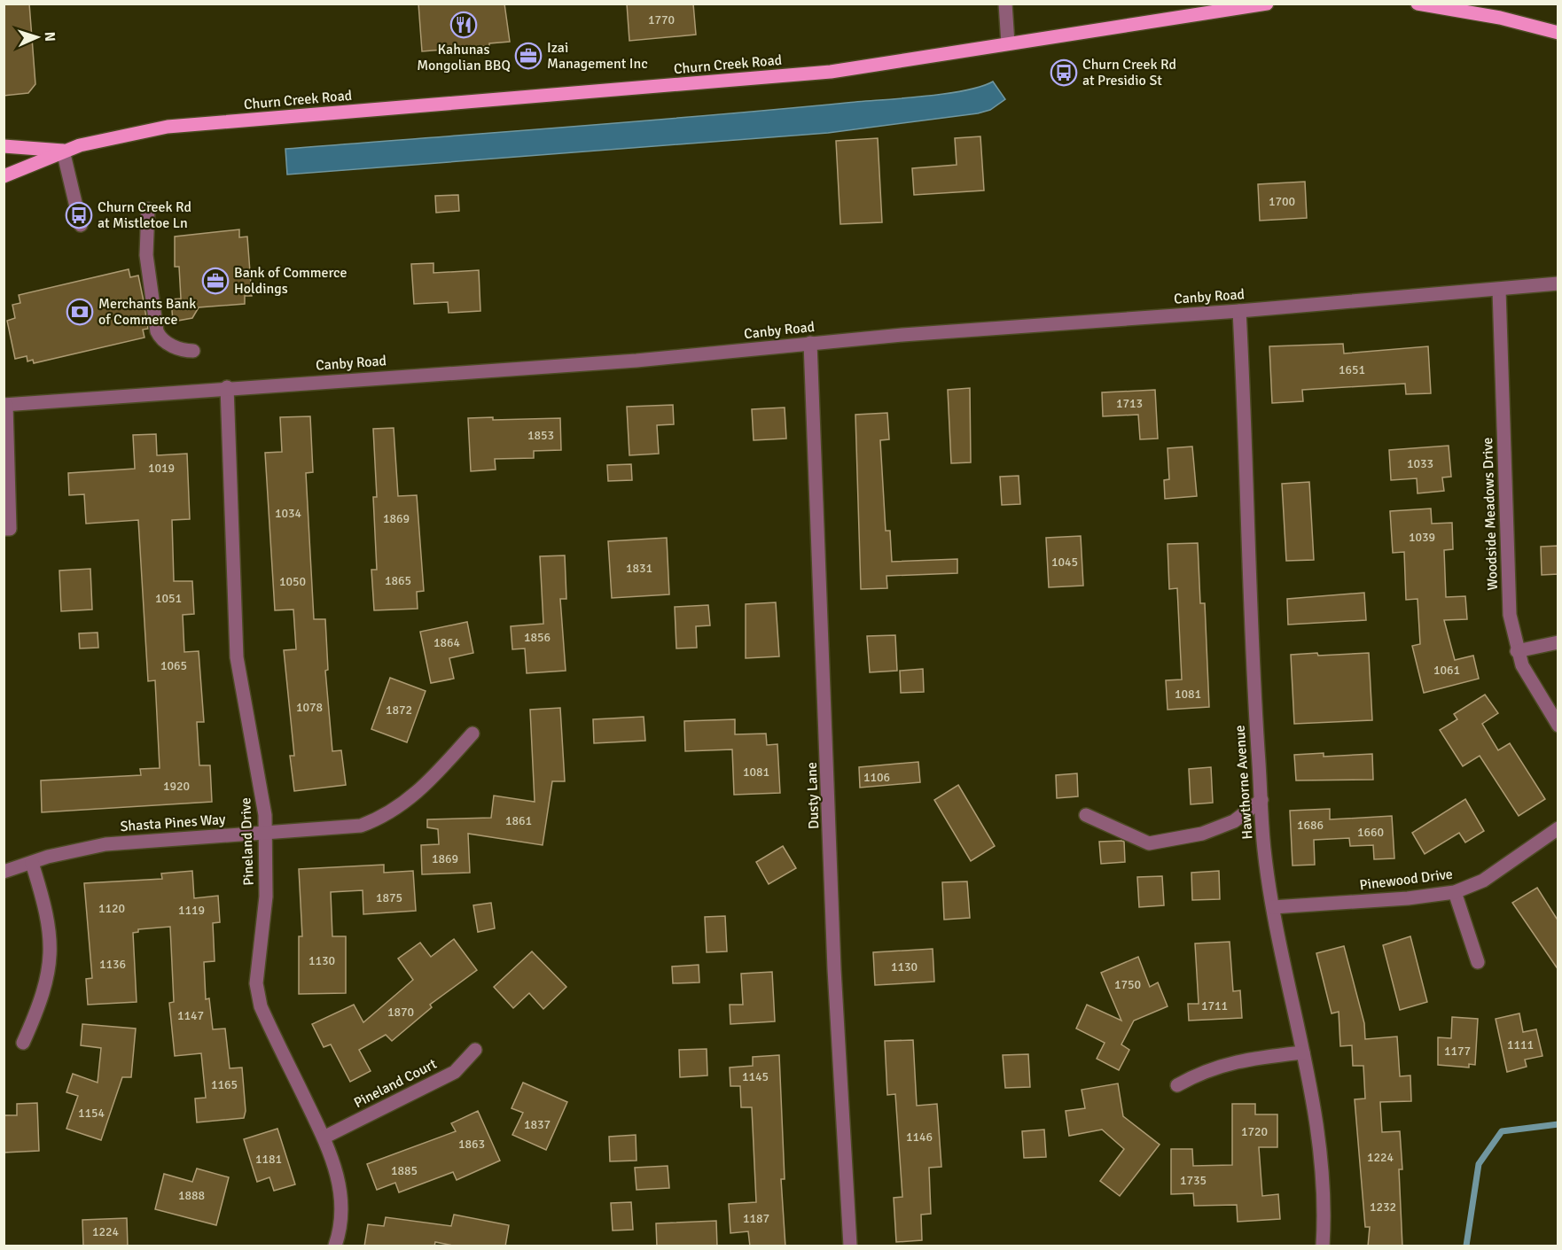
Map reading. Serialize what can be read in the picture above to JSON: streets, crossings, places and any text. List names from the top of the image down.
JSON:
{
  "streets": {
    "main road": ["Churn Creek Road"],
    "street": [
      "Canby Road",
      "Woodside Meadows Drive",
      "Hawthorne Avenue",
      "Dusty Lane",
      "Shasta Pines Way",
      "Pineland Drive",
      "Pinewood Drive",
      "Pineland Court"
    ]
  },
  "crossings": [
    ["Canby Road", "Woodside Meadows Drive"],
    ["Canby Road", "Hawthorne Avenue"],
    ["Canby Road", "Dusty Lane"],
    ["Canby Road", "Pineland Drive"],
    ["Hawthorne Avenue", "Pinewood Drive"],
    ["Shasta Pines Way", "Pineland Drive"],
    ["Pineland Drive", "Pineland Court"]
  ],
  "places": {
    "restaurant": ["Kahunas Mongolian BBQ"],
    "office": ["Izai Management Inc", "Bank of Commerce Holdings"],
    "bus stop": ["Churn Creek Rd at Presidio St", "Churn Creek Rd at Mistletoe Ln"],
    "bank": ["Merchants Bank of Commerce"]
  },
  "house_numbers": [
    "1770",
    "1700",
    "1651",
    "1713",
    "1853",
    "1033",
    "1019",
    "1034",
    "1869",
    "1039",
    "1045",
    "1831",
    "1865",
    "1050",
    "1051",
    "1856",
    "1864",
    "1065",
    "1061",
    "1081",
    "1078",
    "1872",
    "1081",
    "1106",
    "1920",
    "1861",
    "1686",
    "1660",
    "1869",
    "1875",
    "1120",
    "1119",
    "1130",
    "1136",
    "1130",
    "1750",
    "1711",
    "1870",
    "1147",
    "1111",
    "1177",
    "1145",
    "1165",
    "1154",
    "1837",
    "1720",
    "1146",
    "1863",
    "1224",
    "1181",
    "1885",
    "1735",
    "1888",
    "1232",
    "1187",
    "1224"
  ],
  "north": "right"
}
